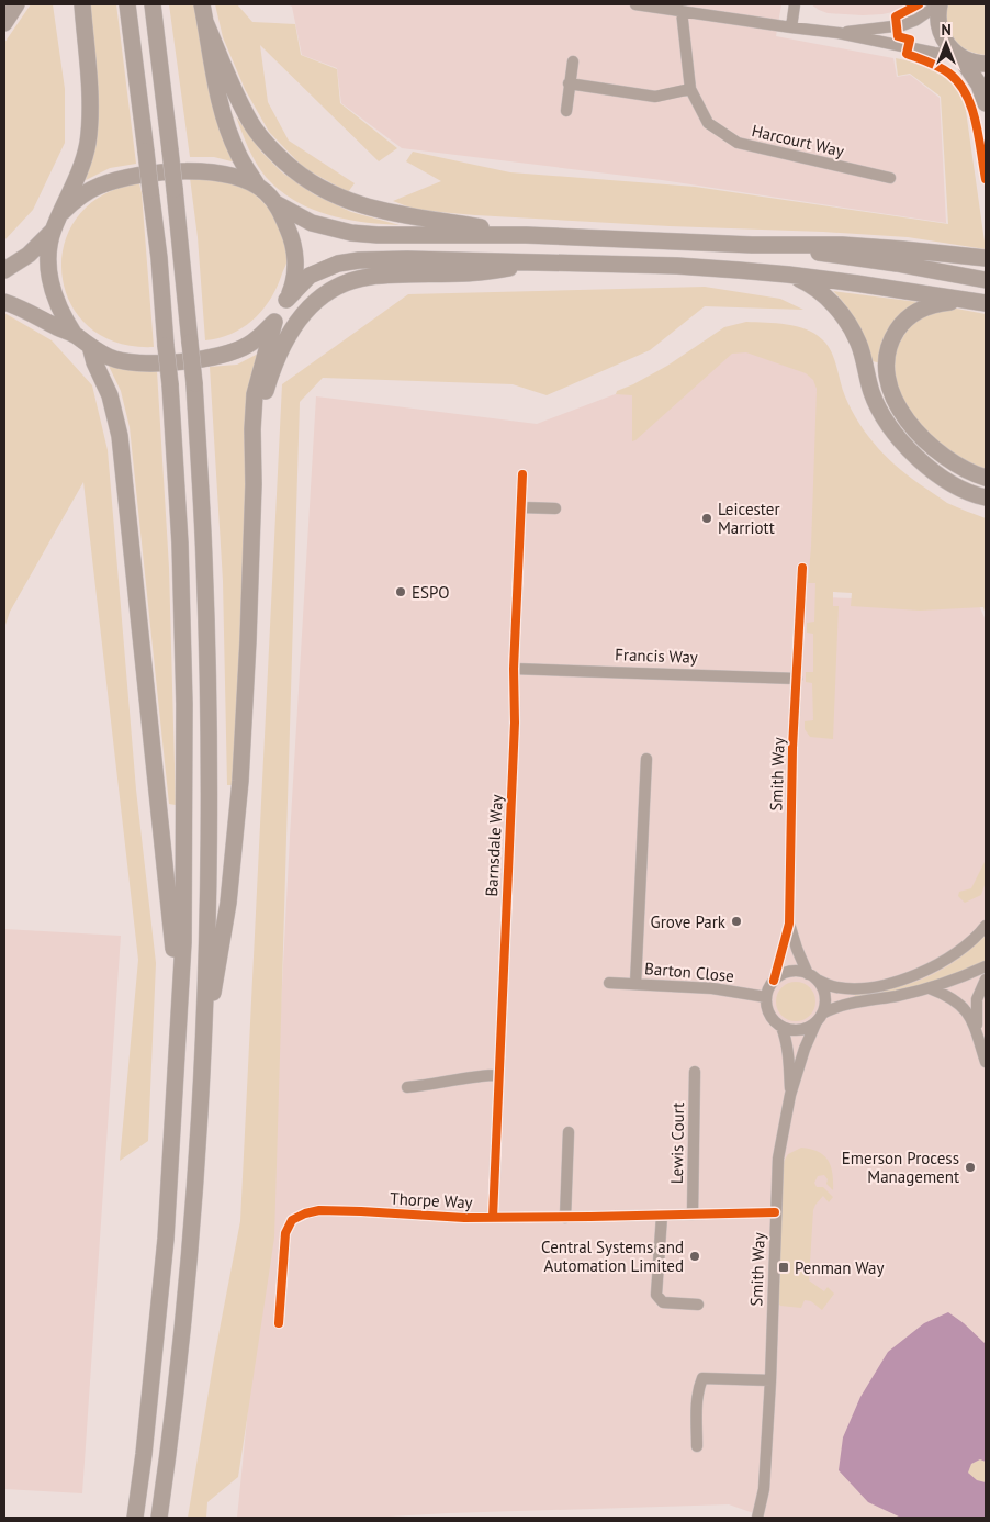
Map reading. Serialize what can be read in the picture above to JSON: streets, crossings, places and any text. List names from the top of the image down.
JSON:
{
  "streets": {
    "street": [
      "Harcourt Way",
      "Francis Way",
      "Smith Way",
      "Barnsdale Way",
      "Barton Close",
      "Lewis Court",
      "Thorpe Way"
    ]
  },
  "crossings": [
    ["Francis Way", "Smith Way"],
    ["Francis Way", "Barnsdale Way"],
    ["Smith Way", "Barton Close"],
    ["Smith Way", "Thorpe Way"],
    ["Barnsdale Way", "Thorpe Way"],
    ["Lewis Court", "Thorpe Way"]
  ],
  "places": {
    "other": [
      "Leicester Marriott",
      "ESPO",
      "Grove Park",
      "Emerson Process Management",
      "Central Systems and Automation Limited"
    ],
    "transit": ["Penman Way"]
  },
  "north": "top"
}
